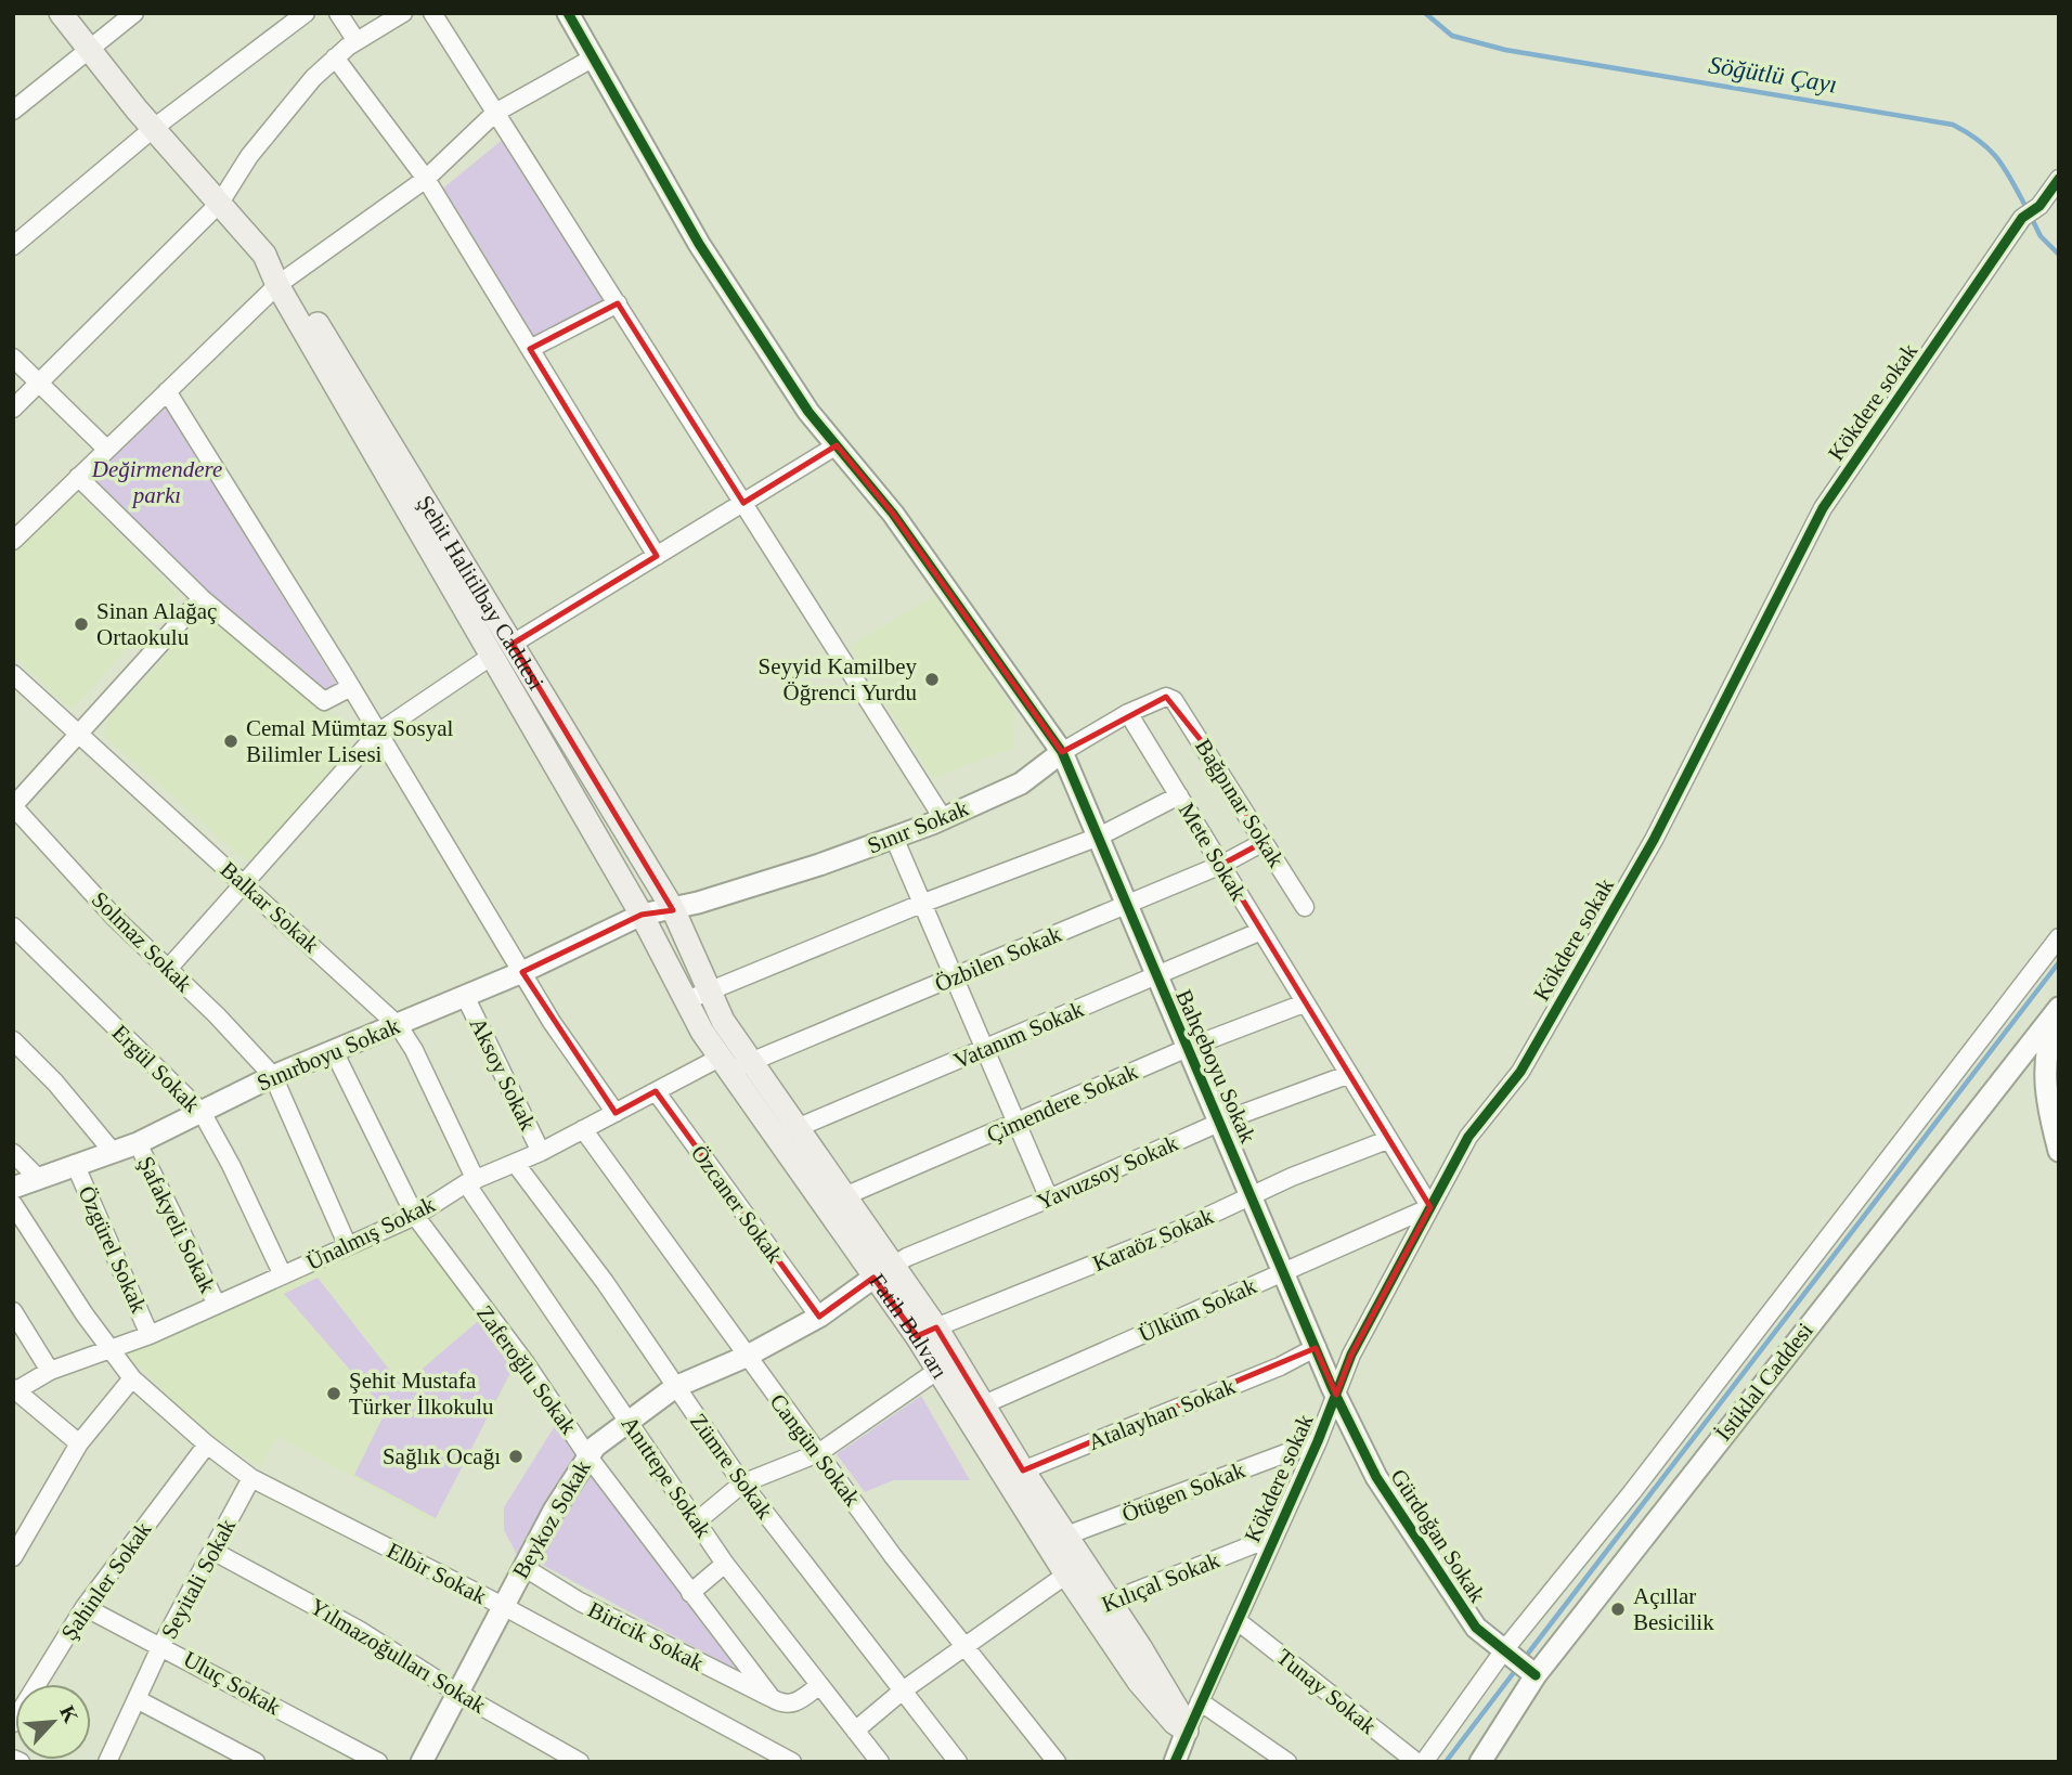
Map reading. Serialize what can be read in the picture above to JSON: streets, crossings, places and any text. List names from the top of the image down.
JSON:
{
  "streets": {
    "main road": ["Şehit Halitilbay Caddesi", "Fatih Bulvarı"],
    "street": [
      "Kökdere sokak",
      "Bağpınar Sokak",
      "Sınır Sokak",
      "Mete Sokak",
      "Balkar Sokak",
      "Solmaz Sokak",
      "Özbilen Sokak",
      "Vatanım Sokak",
      "Sınırboyu Sokak",
      "Bahçeboyu Sokak",
      "Ergül Sokak",
      "Aksoy Sokak",
      "Çimendere Sokak",
      "Yavuzsoy Sokak",
      "Özcaner Sokak",
      "Şafakyeli Sokak",
      "Ünalmış Sokak",
      "Karaöz Sokak",
      "Özgürel Sokak",
      "Ülküm Sokak",
      "Zaferoğlu Sokak",
      "İstiklal Caddesi",
      "Atalayhan Sokak",
      "Cangün Sokak",
      "Zümre Sokak",
      "Anıttepe Sokak",
      "Ötügen Sokak",
      "Beykoz Sokak",
      "Gürdoğan Sokak",
      "Elbir Sokak",
      "Seyitali Sokak",
      "Şahinler Sokak",
      "Kılıçal Sokak",
      "Biricik Sokak",
      "Yılmazoğulları Sokak",
      "Uluç Sokak",
      "Tunay Sokak"
    ]
  },
  "crossings": [
    ["Kökdere sokak", "Mete Sokak"],
    ["Kökdere sokak", "Bahçeboyu Sokak"],
    ["Kökdere sokak", "Ülküm Sokak"],
    ["Kökdere sokak", "Ötügen Sokak"],
    ["Kökdere sokak", "Gürdoğan Sokak"],
    ["Kökdere sokak", "Kılıçal Sokak"],
    ["Kökdere sokak", "Tunay Sokak"],
    ["Şehit Halitilbay Caddesi", "Sınır Sokak"],
    ["Şehit Halitilbay Caddesi", "Mete Sokak"],
    ["Şehit Halitilbay Caddesi", "Özbilen Sokak"],
    ["Şehit Halitilbay Caddesi", "Vatanım Sokak"],
    ["Şehit Halitilbay Caddesi", "Sınırboyu Sokak"],
    ["Şehit Halitilbay Caddesi", "Çimendere Sokak"],
    ["Şehit Halitilbay Caddesi", "Yavuzsoy Sokak"],
    ["Şehit Halitilbay Caddesi", "Fatih Bulvarı"],
    ["Şehit Halitilbay Caddesi", "Beykoz Sokak"],
    ["Bağpınar Sokak", "Sınır Sokak"],
    ["Bağpınar Sokak", "Özbilen Sokak"],
    ["Sınır Sokak", "Sınırboyu Sokak"],
    ["Sınır Sokak", "Bahçeboyu Sokak"],
    ["Sınır Sokak", "Fatih Bulvarı"],
    ["Mete Sokak", "Özbilen Sokak"],
    ["Mete Sokak", "Vatanım Sokak"],
    ["Mete Sokak", "Bahçeboyu Sokak"],
    ["Mete Sokak", "Çimendere Sokak"],
    ["Mete Sokak", "Yavuzsoy Sokak"],
    ["Mete Sokak", "Karaöz Sokak"],
    ["Mete Sokak", "Ülküm Sokak"],
    ["Mete Sokak", "Fatih Bulvarı"],
    ["Balkar Sokak", "Sınırboyu Sokak"],
    ["Balkar Sokak", "Ünalmış Sokak"],
    ["Balkar Sokak", "Anıttepe Sokak"],
    ["Solmaz Sokak", "Sınırboyu Sokak"],
    ["Özbilen Sokak", "Bahçeboyu Sokak"],
    ["Özbilen Sokak", "Ünalmış Sokak"],
    ["Özbilen Sokak", "Fatih Bulvarı"],
    ["Vatanım Sokak", "Bahçeboyu Sokak"],
    ["Vatanım Sokak", "Fatih Bulvarı"],
    ["Sınırboyu Sokak", "Ergül Sokak"],
    ["Sınırboyu Sokak", "Aksoy Sokak"],
    ["Sınırboyu Sokak", "Şafakyeli Sokak"],
    ["Sınırboyu Sokak", "Özgürel Sokak"],
    ["Sınırboyu Sokak", "Fatih Bulvarı"],
    ["Sınırboyu Sokak", "Zaferoğlu Sokak"],
    ["Bahçeboyu Sokak", "Çimendere Sokak"],
    ["Bahçeboyu Sokak", "Yavuzsoy Sokak"],
    ["Bahçeboyu Sokak", "Karaöz Sokak"],
    ["Bahçeboyu Sokak", "Ülküm Sokak"],
    ["Bahçeboyu Sokak", "Atalayhan Sokak"],
    ["Bahçeboyu Sokak", "Gürdoğan Sokak"],
    ["Ergül Sokak", "Ünalmış Sokak"],
    ["Aksoy Sokak", "Ünalmış Sokak"],
    ["Çimendere Sokak", "Fatih Bulvarı"],
    ["Yavuzsoy Sokak", "Fatih Bulvarı"],
    ["Yavuzsoy Sokak", "Beykoz Sokak"],
    ["Özcaner Sokak", "Ünalmış Sokak"],
    ["Özcaner Sokak", "Beykoz Sokak"],
    ["Şafakyeli Sokak", "Ünalmış Sokak"],
    ["Ünalmış Sokak", "Özgürel Sokak"],
    ["Ünalmış Sokak", "Fatih Bulvarı"],
    ["Ünalmış Sokak", "Zaferoğlu Sokak"],
    ["Ünalmış Sokak", "Cangün Sokak"],
    ["Ünalmış Sokak", "Zümre Sokak"],
    ["Ünalmış Sokak", "Anıttepe Sokak"],
    ["Ünalmış Sokak", "Elbir Sokak"],
    ["Karaöz Sokak", "Fatih Bulvarı"],
    ["Ülküm Sokak", "Fatih Bulvarı"],
    ["Fatih Bulvarı", "Beykoz Sokak"],
    ["Zaferoğlu Sokak", "Beykoz Sokak"],
    ["Zaferoğlu Sokak", "Biricik Sokak"],
    ["İstiklal Caddesi", "Gürdoğan Sokak"],
    ["Cangün Sokak", "Beykoz Sokak"],
    ["Zümre Sokak", "Beykoz Sokak"],
    ["Anıttepe Sokak", "Beykoz Sokak"],
    ["Beykoz Sokak", "Elbir Sokak"],
    ["Beykoz Sokak", "Biricik Sokak"],
    ["Beykoz Sokak", "Yılmazoğulları Sokak"],
    ["Elbir Sokak", "Seyitali Sokak"],
    ["Elbir Sokak", "Şahinler Sokak"],
    ["Seyitali Sokak", "Yılmazoğulları Sokak"],
    ["Seyitali Sokak", "Uluç Sokak"],
    ["Şahinler Sokak", "Uluç Sokak"]
  ],
  "water": ["Söğütlü Çayı"],
  "parks": ["Değirmendere parkı"],
  "places": [
    "Sinan Alağaç Ortaokulu",
    "Seyyid Kamilbey Öğrenci Yurdu",
    "Cemal Mümtaz Sosyal Bilimler Lisesi",
    "Şehit Mustafa Türker İlkokulu",
    "Sağlık Ocağı",
    "Açıllar Besicilik"
  ],
  "north": "top right"
}
